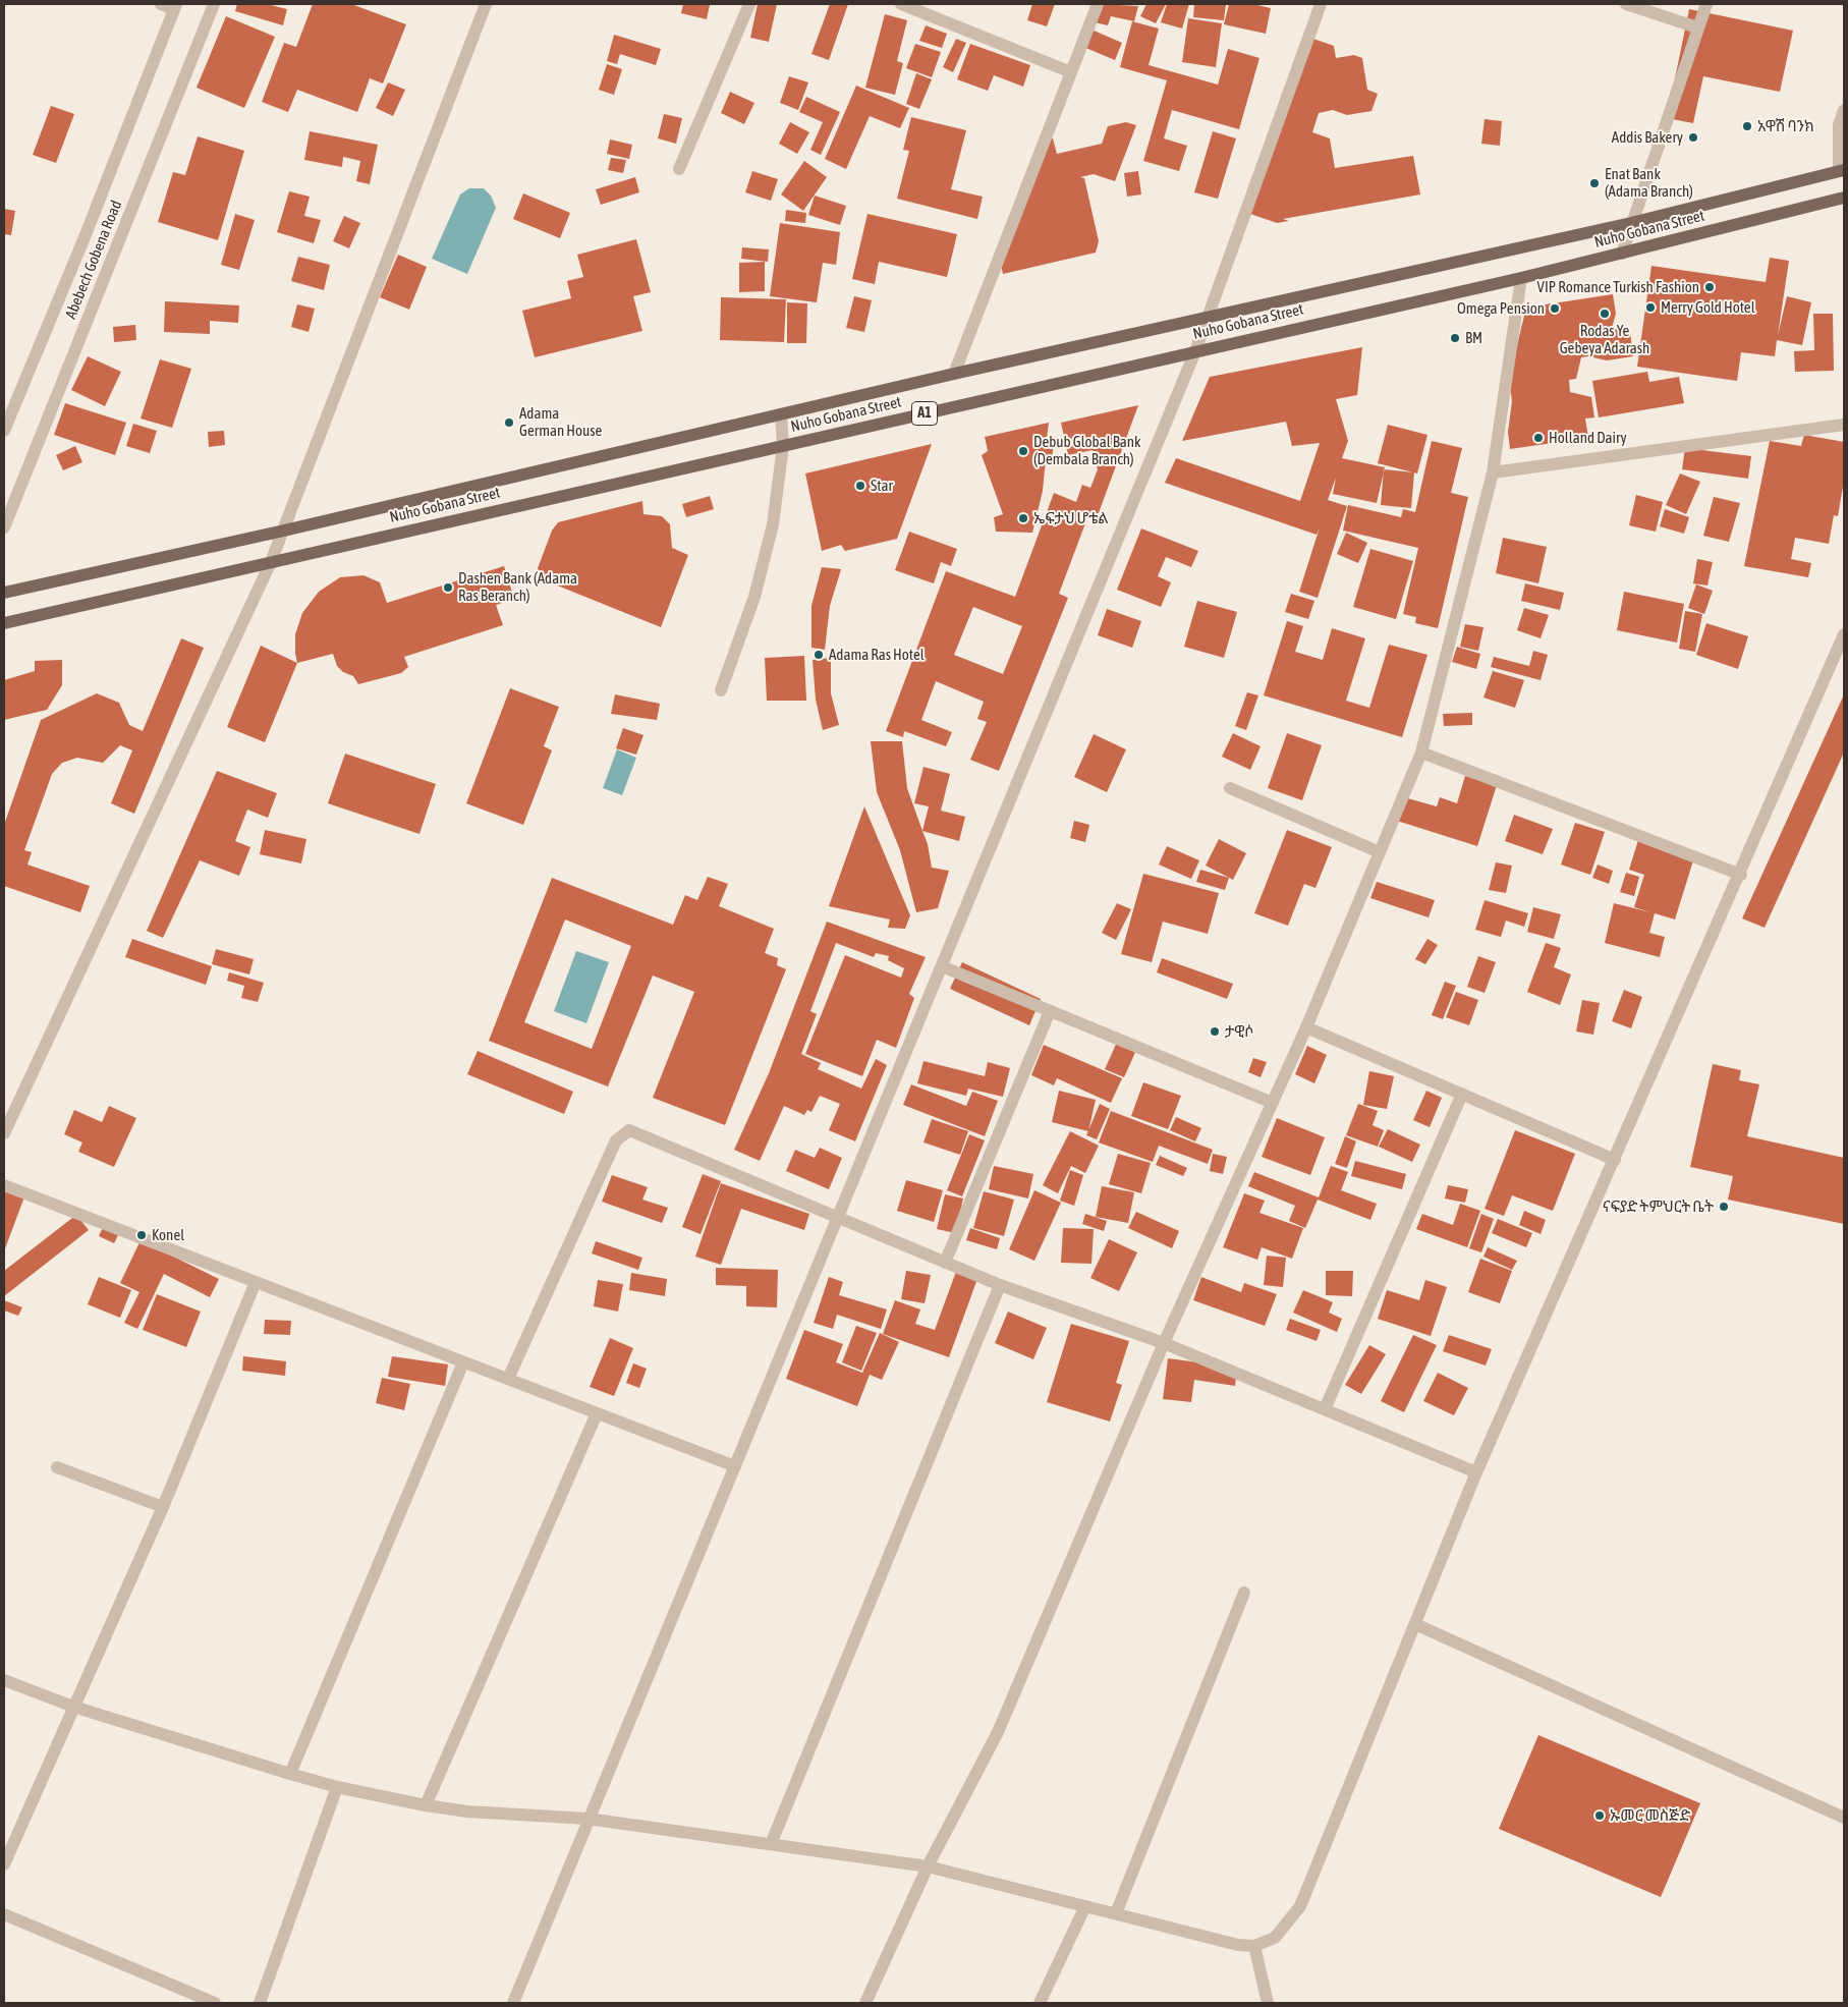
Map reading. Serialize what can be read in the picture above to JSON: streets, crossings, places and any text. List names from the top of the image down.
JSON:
{
  "streets": {
    "main road": ["Nuho Gobana Street", "A1"],
    "street": ["Abebech Gobena Road"]
  },
  "places": [
    "አዋሽ ባንክ",
    "Addis Bakery",
    "Enat Bank (Adama Branch)",
    "VIP Romance Turkish Fashion",
    "Merry Gold Hotel",
    "Omega Pension",
    "Rodas Ye Gebeya Adarash",
    "BM",
    "Adama German House",
    "Holland Dairy",
    "Debub Global Bank (Dembala Branch)",
    "Star",
    "ኤፍታህ ሆቴል",
    "Dashen Bank (Adama Ras Beranch)",
    "Adama Ras Hotel",
    "ታዊሶ",
    "ናፍያድ ትምህርት ቤት",
    "Konel",
    "ኡመር መስጅድ"
  ]
}
